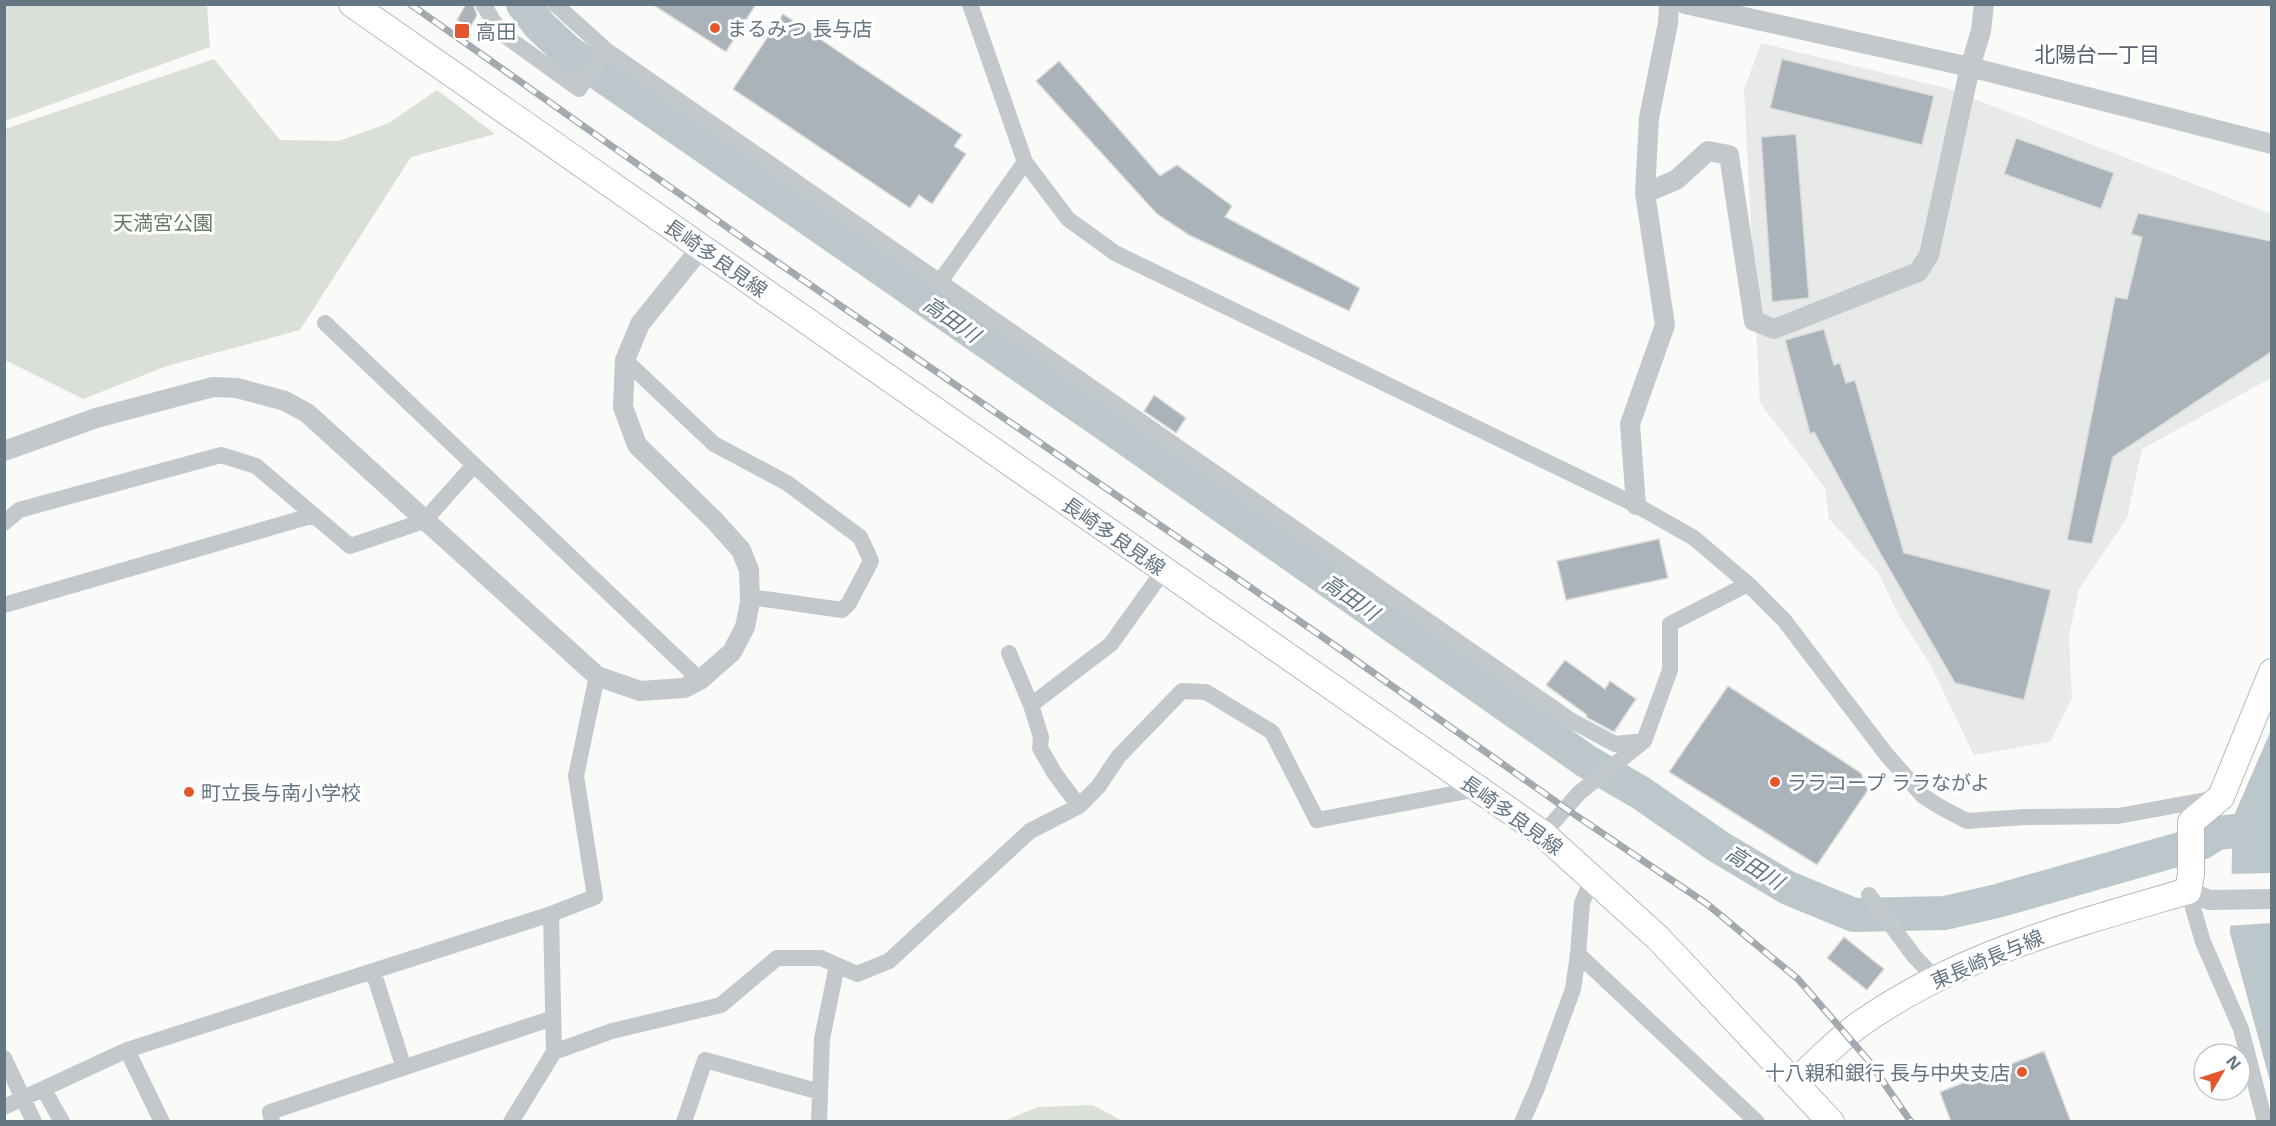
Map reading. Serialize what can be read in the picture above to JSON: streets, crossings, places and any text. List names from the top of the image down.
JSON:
{
  "streets": {
    "main road": ["長崎多良見線", "東長崎長与線"]
  },
  "crossings": [
    ["長崎多良見線", "東長崎長与線"]
  ],
  "districts": ["北陽台一丁目"],
  "water": ["高田川"],
  "parks": ["天満宮公園"],
  "places": {
    "other": [
      "まるみつ 長与店",
      "ララコープ ララながよ",
      "町立長与南小学校",
      "十八親和銀行 長与中央支店"
    ],
    "transit": ["高田"]
  },
  "north": "top right"
}
